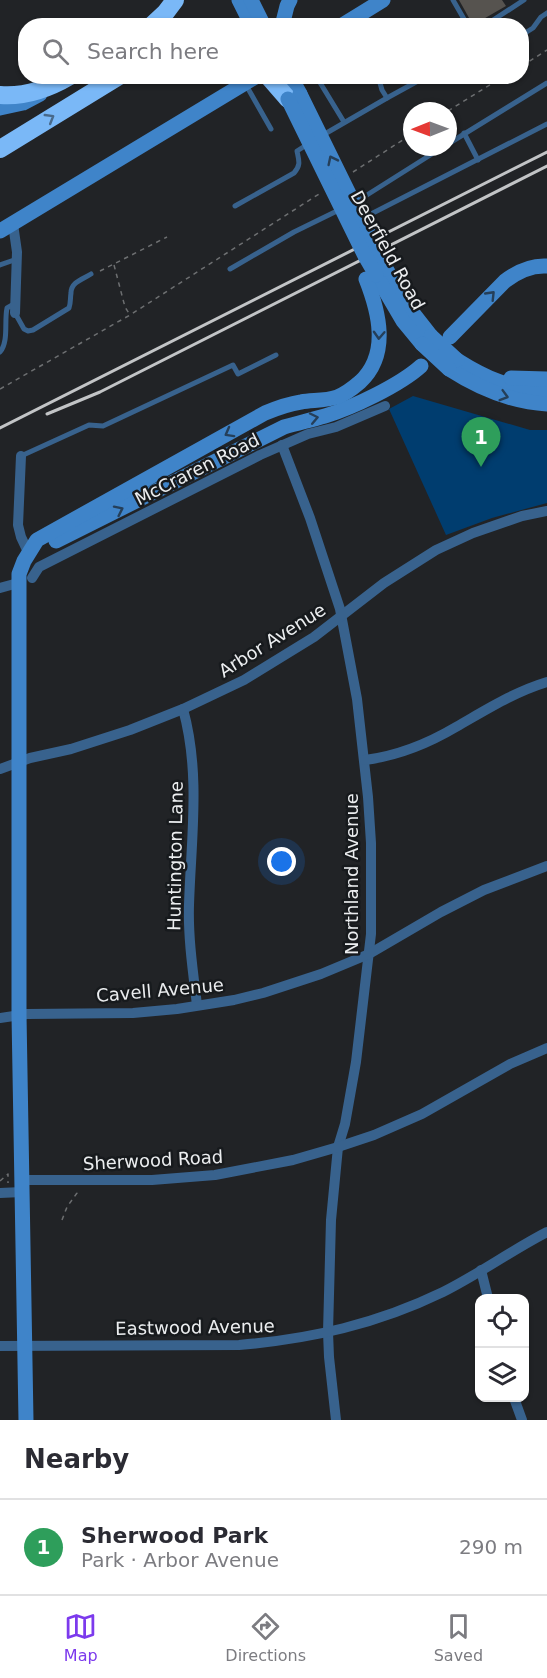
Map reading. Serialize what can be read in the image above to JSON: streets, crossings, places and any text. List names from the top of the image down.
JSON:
{
  "streets": {
    "main road": ["Deerfield Road"],
    "street": [
      "McCraren Road",
      "Arbor Avenue",
      "Huntington Lane",
      "Northland Avenue",
      "Cavell Avenue",
      "Sherwood Road",
      "Eastwood Avenue"
    ]
  },
  "crossings": [
    ["McCraren Road", "Northland Avenue"],
    ["Arbor Avenue", "Huntington Lane"],
    ["Arbor Avenue", "Northland Avenue"],
    ["Huntington Lane", "Cavell Avenue"],
    ["Northland Avenue", "Cavell Avenue"],
    ["Northland Avenue", "Sherwood Road"],
    ["Northland Avenue", "Eastwood Avenue"]
  ],
  "north": "left",
  "page": {
    "search": "Search here",
    "pins": "1",
    "heading": "Nearby",
    "list": [
      {
        "mark": "1",
        "name": "Sherwood Park",
        "note": "Park · Arbor Avenue",
        "value": "290 m"
      }
    ],
    "nav": ["Map", "Directions", "Saved"]
  }
}
